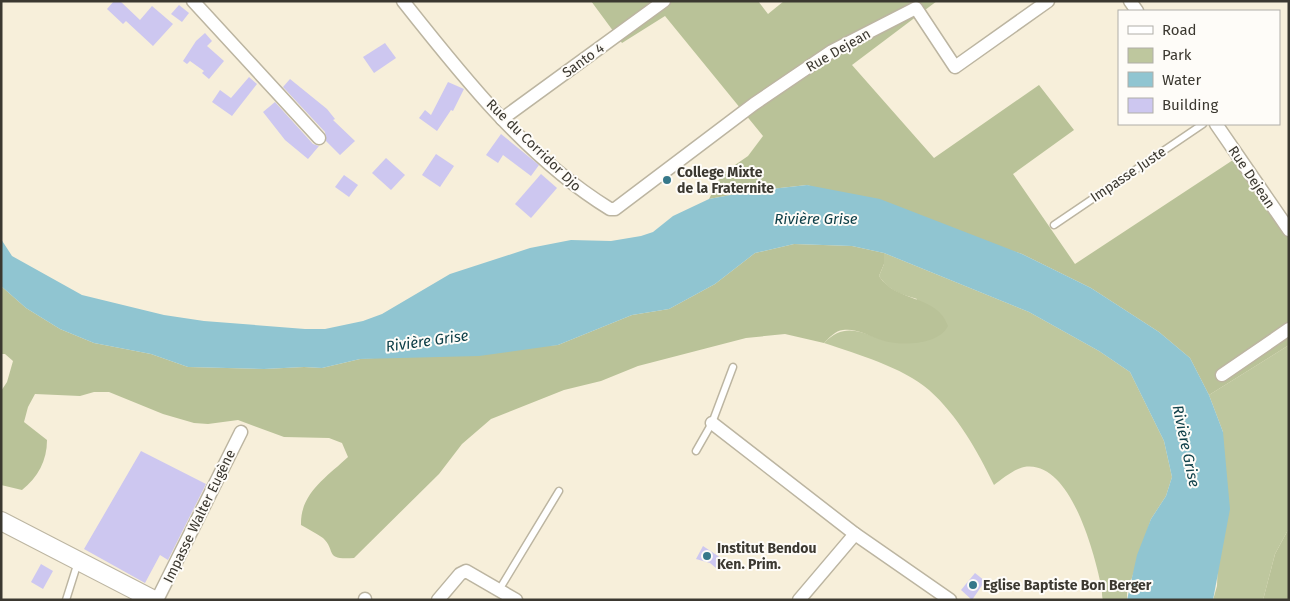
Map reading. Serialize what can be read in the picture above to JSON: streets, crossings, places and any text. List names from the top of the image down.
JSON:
{
  "streets": {
    "street": [
      "Rue Dejean",
      "Santo 4",
      "Rue du Corridor Djo",
      "Impasse Walter Eugène"
    ],
    "lane": ["Impasse Juste"]
  },
  "crossings": [
    ["Rue Dejean", "Rue du Corridor Djo"],
    ["Santo 4", "Rue du Corridor Djo"]
  ],
  "water": ["Rivière Grise"],
  "places": ["College Mixte de la Fraternite", "Institut Bendou Ken. Prim.", "Eglise Baptiste Bon Berger"],
  "legend": [
    "Road",
    "Park",
    "Water",
    "Building"
  ]
}
